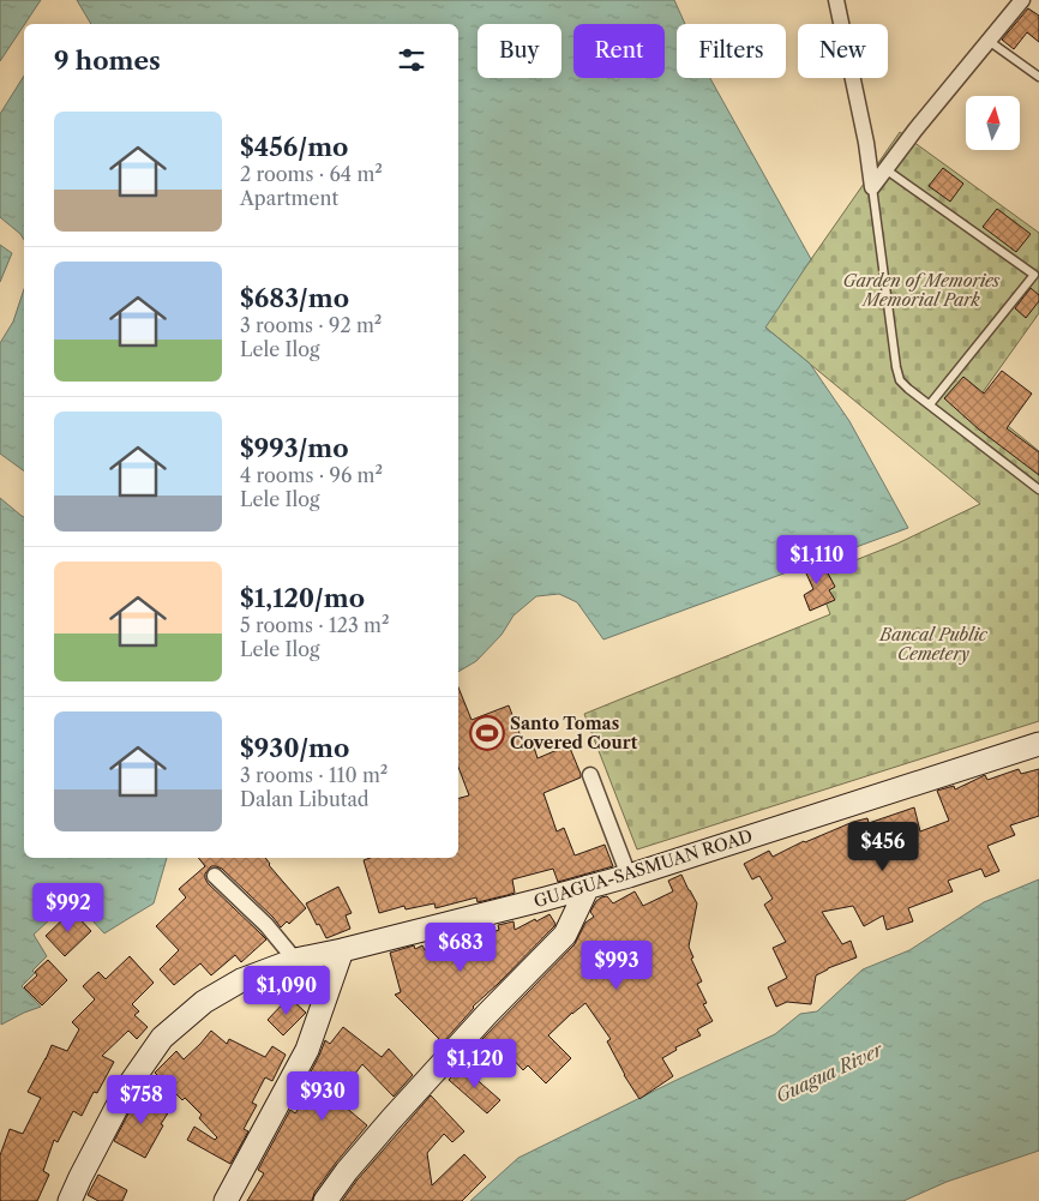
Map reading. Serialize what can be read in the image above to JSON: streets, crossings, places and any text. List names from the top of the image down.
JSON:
{
  "streets": {
    "main road": ["GUAGUA-SASMUAN ROAD"]
  },
  "water": ["Guagua River"],
  "parks": ["Garden of Memories Memorial Park", "Bancal Public Cemetery"],
  "places": {
    "sports": ["Santo Tomas Covered Court"]
  },
  "north": "top",
  "page": {
    "chip": [
      "Buy",
      "Rent",
      "Filters",
      "New"
    ],
    "heading": "9 homes",
    "list": [
      {
        "name": "$456/mo",
        "note": "2 rooms · 64 m² · Apartment"
      },
      {
        "name": "$683/mo",
        "note": "3 rooms · 92 m² · Lele Ilog"
      },
      {
        "name": "$993/mo",
        "note": "4 rooms · 96 m² · Lele Ilog"
      },
      {
        "name": "$1,120/mo",
        "note": "5 rooms · 123 m² · Lele Ilog"
      },
      {
        "name": "$930/mo",
        "note": "3 rooms · 110 m² · Dalan Libutad"
      }
    ],
    "price": [
      "$1,110",
      "$456",
      "$992",
      "$683",
      "$993",
      "$1,090",
      "$1,120",
      "$930",
      "$758"
    ]
  }
}
